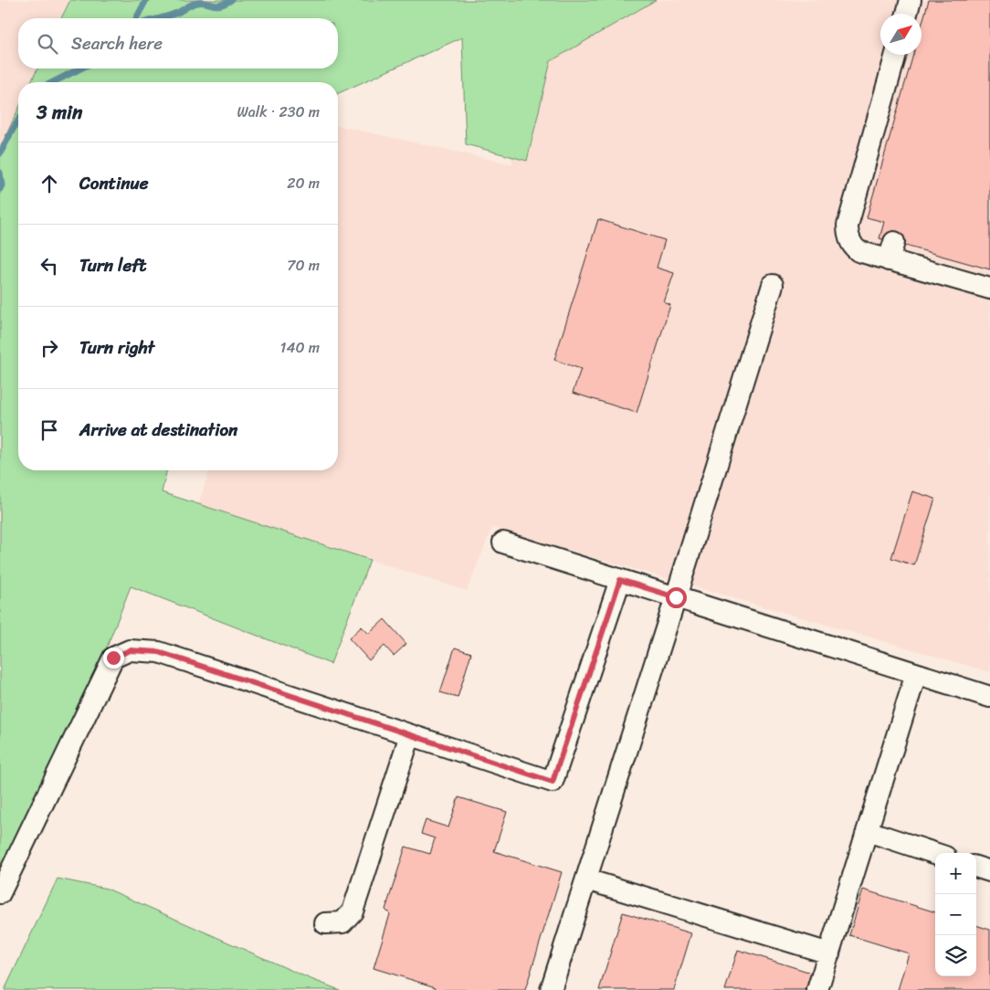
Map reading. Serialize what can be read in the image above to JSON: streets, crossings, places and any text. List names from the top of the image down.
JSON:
{
  "north": "top right",
  "page": {
    "search": "Search here",
    "heading": ["3 min", "Walk · 230 m"],
    "list": [
      ["Continue", "20 m"],
      ["Turn left", "70 m"],
      ["Turn right", "140 m"],
      "Arrive at destination"
    ],
    "map_buttons": ["+", "−"]
  }
}
